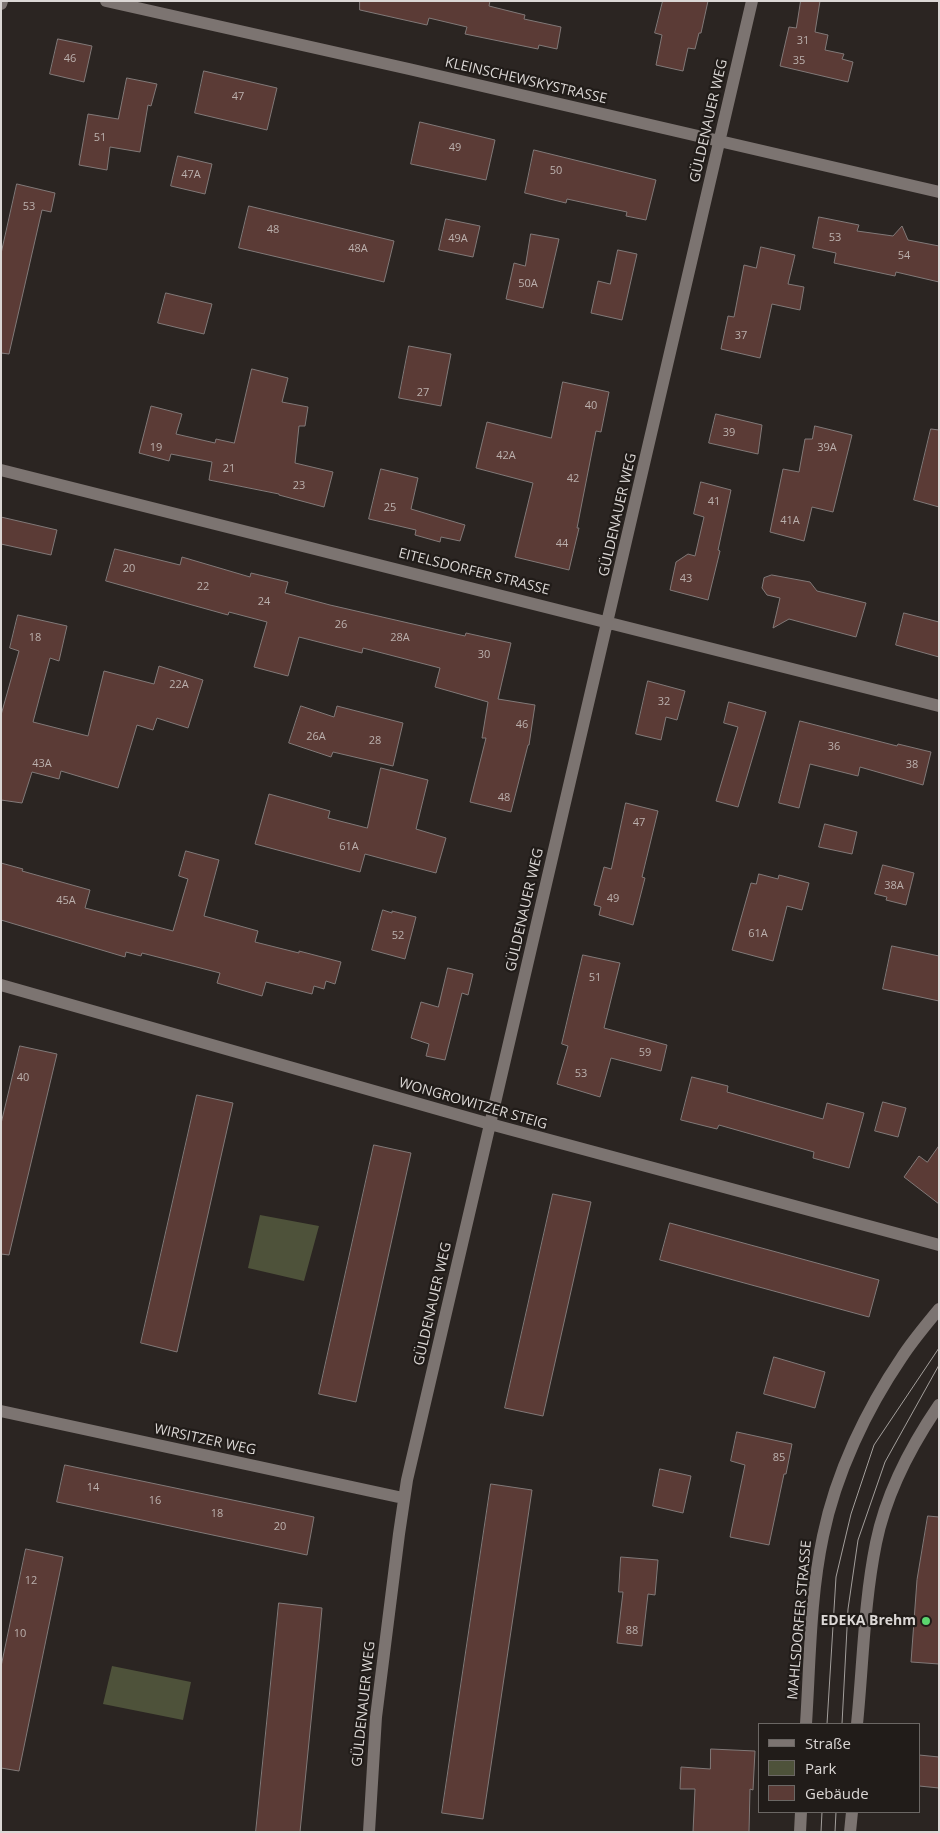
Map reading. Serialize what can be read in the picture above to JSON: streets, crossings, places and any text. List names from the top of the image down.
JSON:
{
  "streets": {
    "street": [
      "KLEINSCHEWSKYSTRASSE",
      "GÜLDENAUER WEG",
      "EITELSDORFER STRASSE",
      "WONGROWITZER STEIG",
      "WIRSITZER WEG",
      "MAHLSDORFER STRASSE"
    ]
  },
  "crossings": [
    ["KLEINSCHEWSKYSTRASSE", "GÜLDENAUER WEG"],
    ["GÜLDENAUER WEG", "EITELSDORFER STRASSE"],
    ["GÜLDENAUER WEG", "WONGROWITZER STEIG"],
    ["GÜLDENAUER WEG", "WIRSITZER WEG"]
  ],
  "places": ["EDEKA Brehm"],
  "house_numbers": [
    "31",
    "46",
    "35",
    "47",
    "51",
    "49",
    "50",
    "47A",
    "53",
    "48",
    "53",
    "49A",
    "48A",
    "54",
    "50A",
    "37",
    "27",
    "40",
    "39",
    "19",
    "39A",
    "42A",
    "21",
    "42",
    "23",
    "41",
    "25",
    "41A",
    "44",
    "20",
    "43",
    "22",
    "24",
    "26",
    "18",
    "28A",
    "30",
    "22A",
    "32",
    "46",
    "26A",
    "28",
    "36",
    "43A",
    "38",
    "48",
    "47",
    "61A",
    "38A",
    "49",
    "45A",
    "61A",
    "52",
    "51",
    "59",
    "53",
    "40",
    "85",
    "14",
    "16",
    "18",
    "20",
    "12",
    "88",
    "10"
  ],
  "legend": ["Straße", "Park", "Gebäude"]
}
